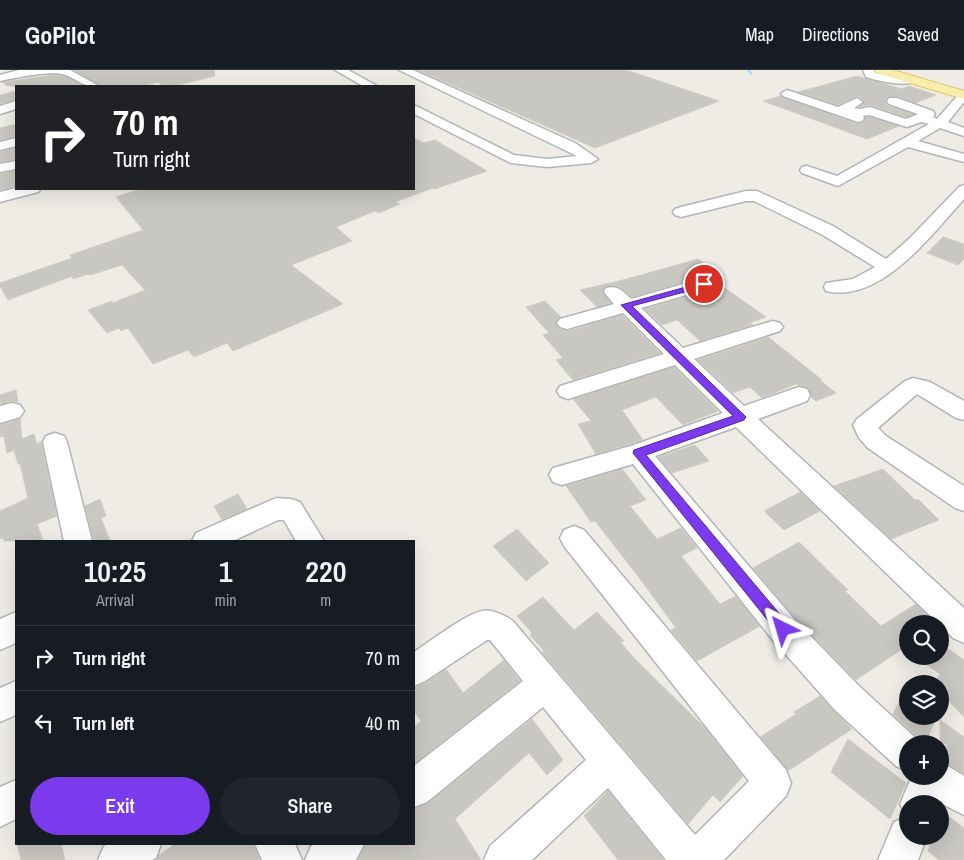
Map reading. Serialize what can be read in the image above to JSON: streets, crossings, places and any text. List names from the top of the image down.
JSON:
{
  "page": {
    "header": "GoPilot",
    "nav": ["Map", "Directions", "Saved"],
    "turn": ["70 m", "Turn right"],
    "eta": [
      "10:25",
      "Arrival",
      "1",
      "min",
      "220",
      "m"
    ],
    "map_buttons": ["+", "−"],
    "list": [
      {
        "name": "Turn right",
        "value": "70 m"
      },
      {
        "name": "Turn left",
        "value": "40 m"
      }
    ],
    "buttons": ["Exit", "Share"]
  }
}
